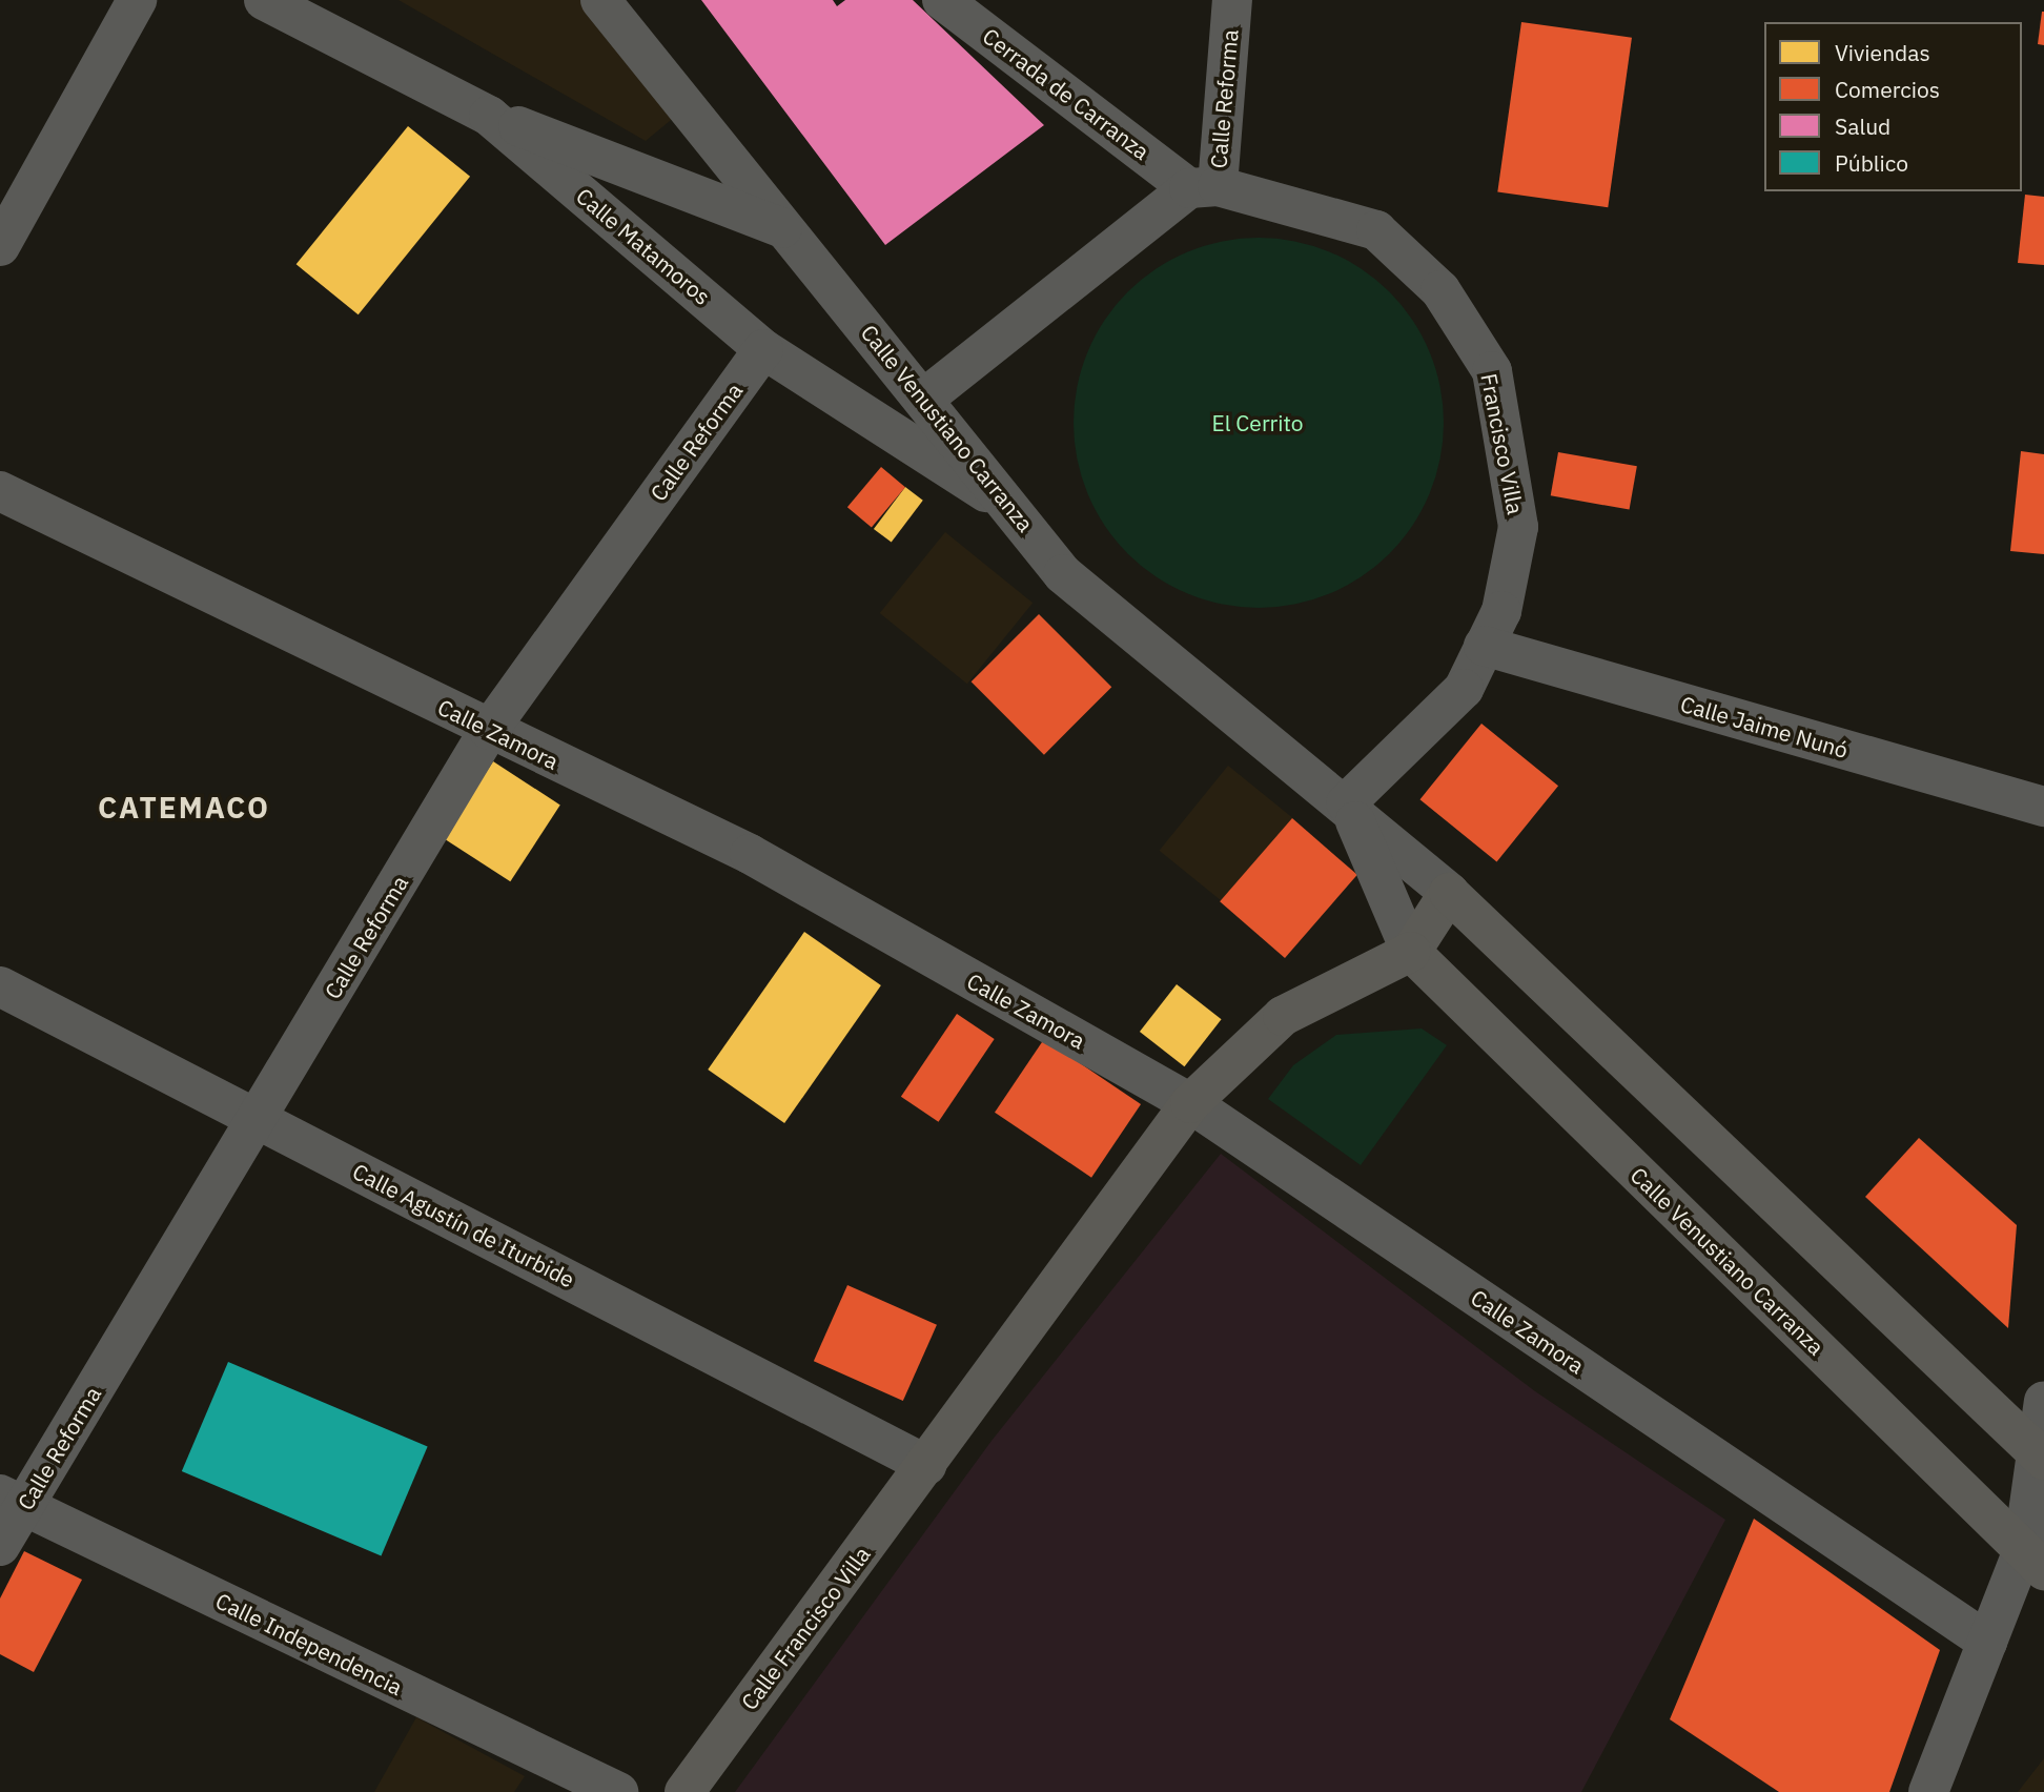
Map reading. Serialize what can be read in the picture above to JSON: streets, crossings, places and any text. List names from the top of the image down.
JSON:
{
  "streets": {
    "main road": ["Calle Venustiano Carranza", "Calle Francisco Villa"],
    "street": [
      "Cerrada de Carranza",
      "Calle Reforma",
      "Calle Matamoros",
      "Francisco Villa",
      "Calle Jaime Nunó",
      "Calle Zamora",
      "Calle Agustín de Iturbide",
      "Calle Independencia"
    ]
  },
  "crossings": [
    ["Cerrada de Carranza", "Calle Reforma"],
    ["Cerrada de Carranza", "Francisco Villa"],
    ["Calle Reforma", "Calle Matamoros"],
    ["Calle Reforma", "Calle Venustiano Carranza"],
    ["Calle Reforma", "Francisco Villa"],
    ["Calle Reforma", "Calle Zamora"],
    ["Calle Reforma", "Calle Agustín de Iturbide"],
    ["Calle Reforma", "Calle Independencia"],
    ["Calle Matamoros", "Calle Venustiano Carranza"],
    ["Calle Venustiano Carranza", "Francisco Villa"],
    ["Calle Venustiano Carranza", "Calle Francisco Villa"],
    ["Francisco Villa", "Calle Jaime Nunó"],
    ["Calle Zamora", "Calle Francisco Villa"],
    ["Calle Agustín de Iturbide", "Calle Francisco Villa"]
  ],
  "districts": ["CATEMACO"],
  "parks": ["El Cerrito"],
  "legend": [
    "Viviendas",
    "Comercios",
    "Salud",
    "Público"
  ]
}
